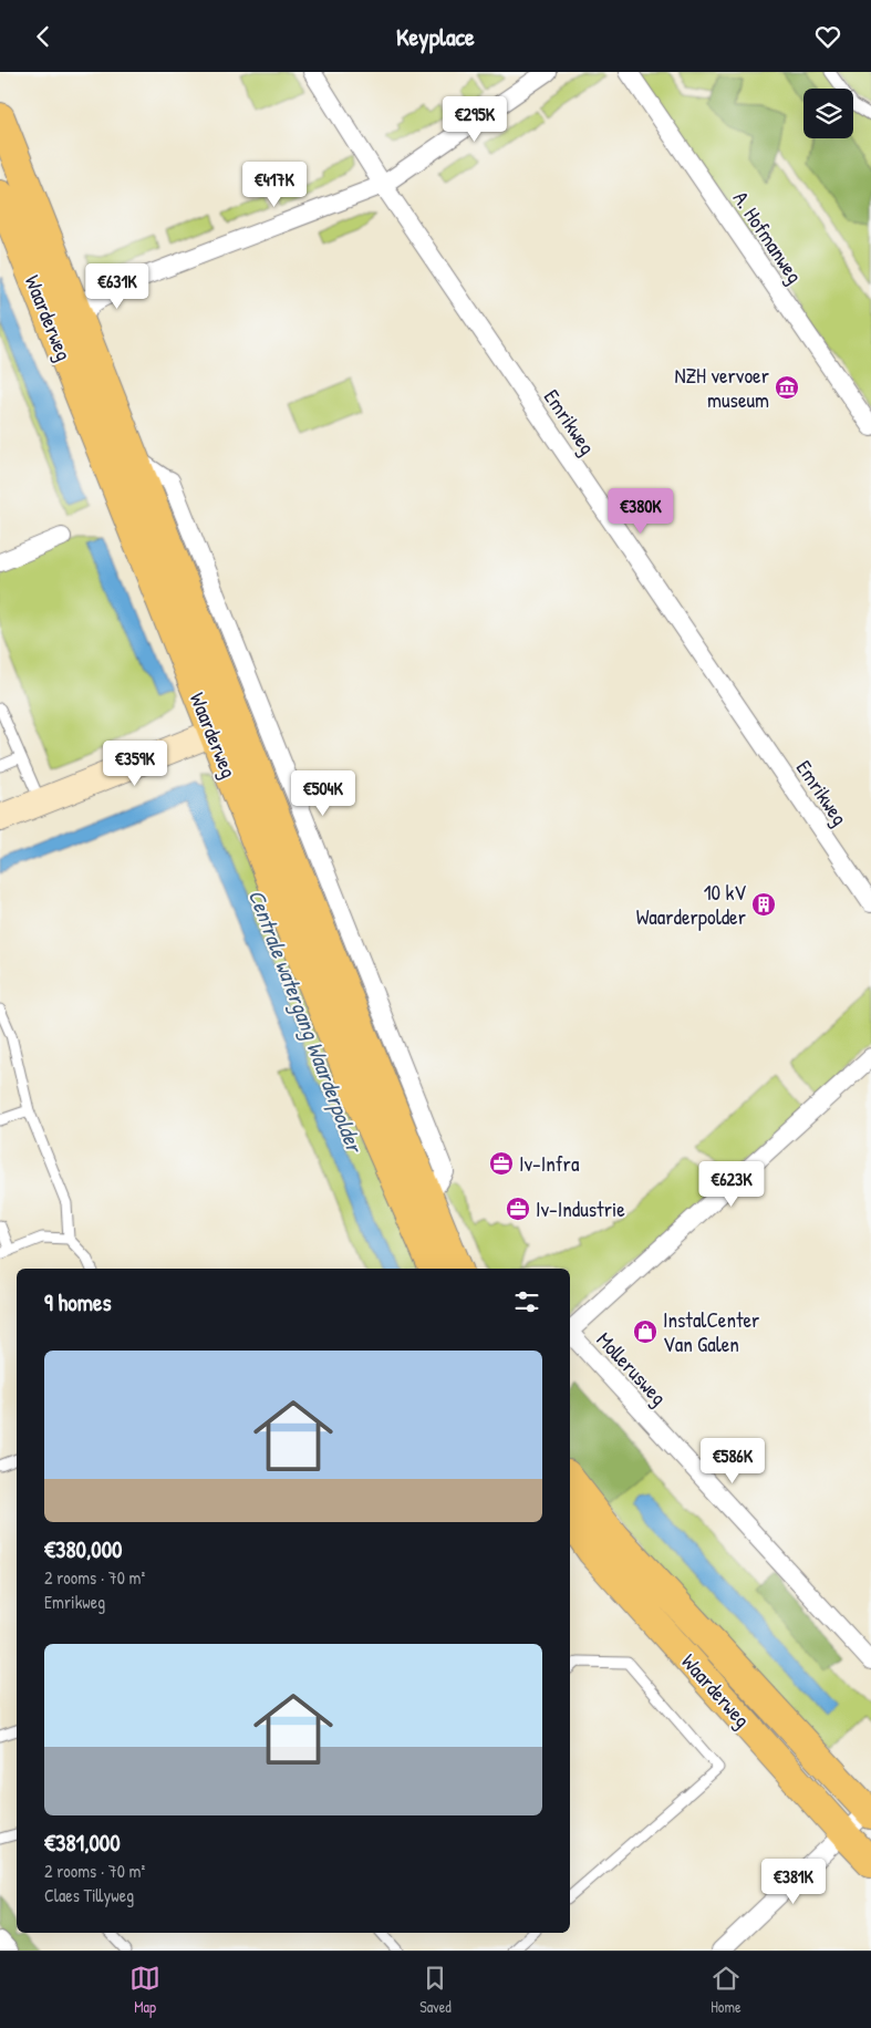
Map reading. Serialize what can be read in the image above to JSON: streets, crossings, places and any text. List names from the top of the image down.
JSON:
{
  "streets": {
    "main road": ["Waarderweg"],
    "street": ["A. Hofmanweg", "Emrikweg", "Mollerusweg"]
  },
  "water": ["Centrale watergang Waarderpolder"],
  "places": {
    "museum": ["NZH vervoer museum"],
    "building": ["10 kV Waarderpolder"],
    "office": ["Iv-Infra", "Iv-Industrie"],
    "shop": ["InstalCenter Van Galen"]
  },
  "page": {
    "header": "Keyplace",
    "price": [
      "€295K",
      "€417K",
      "€631K",
      "€380K",
      "€359K",
      "€504K",
      "€623K",
      "€586K",
      "€381K"
    ],
    "heading": "9 homes",
    "list": [
      {
        "name": "€380,000",
        "note": "2 rooms · 70 m² · Emrikweg"
      },
      {
        "name": "€381,000",
        "note": "2 rooms · 70 m² · Claes Tillyweg"
      }
    ],
    "tabs": ["Map", "Saved", "Home"]
  }
}
